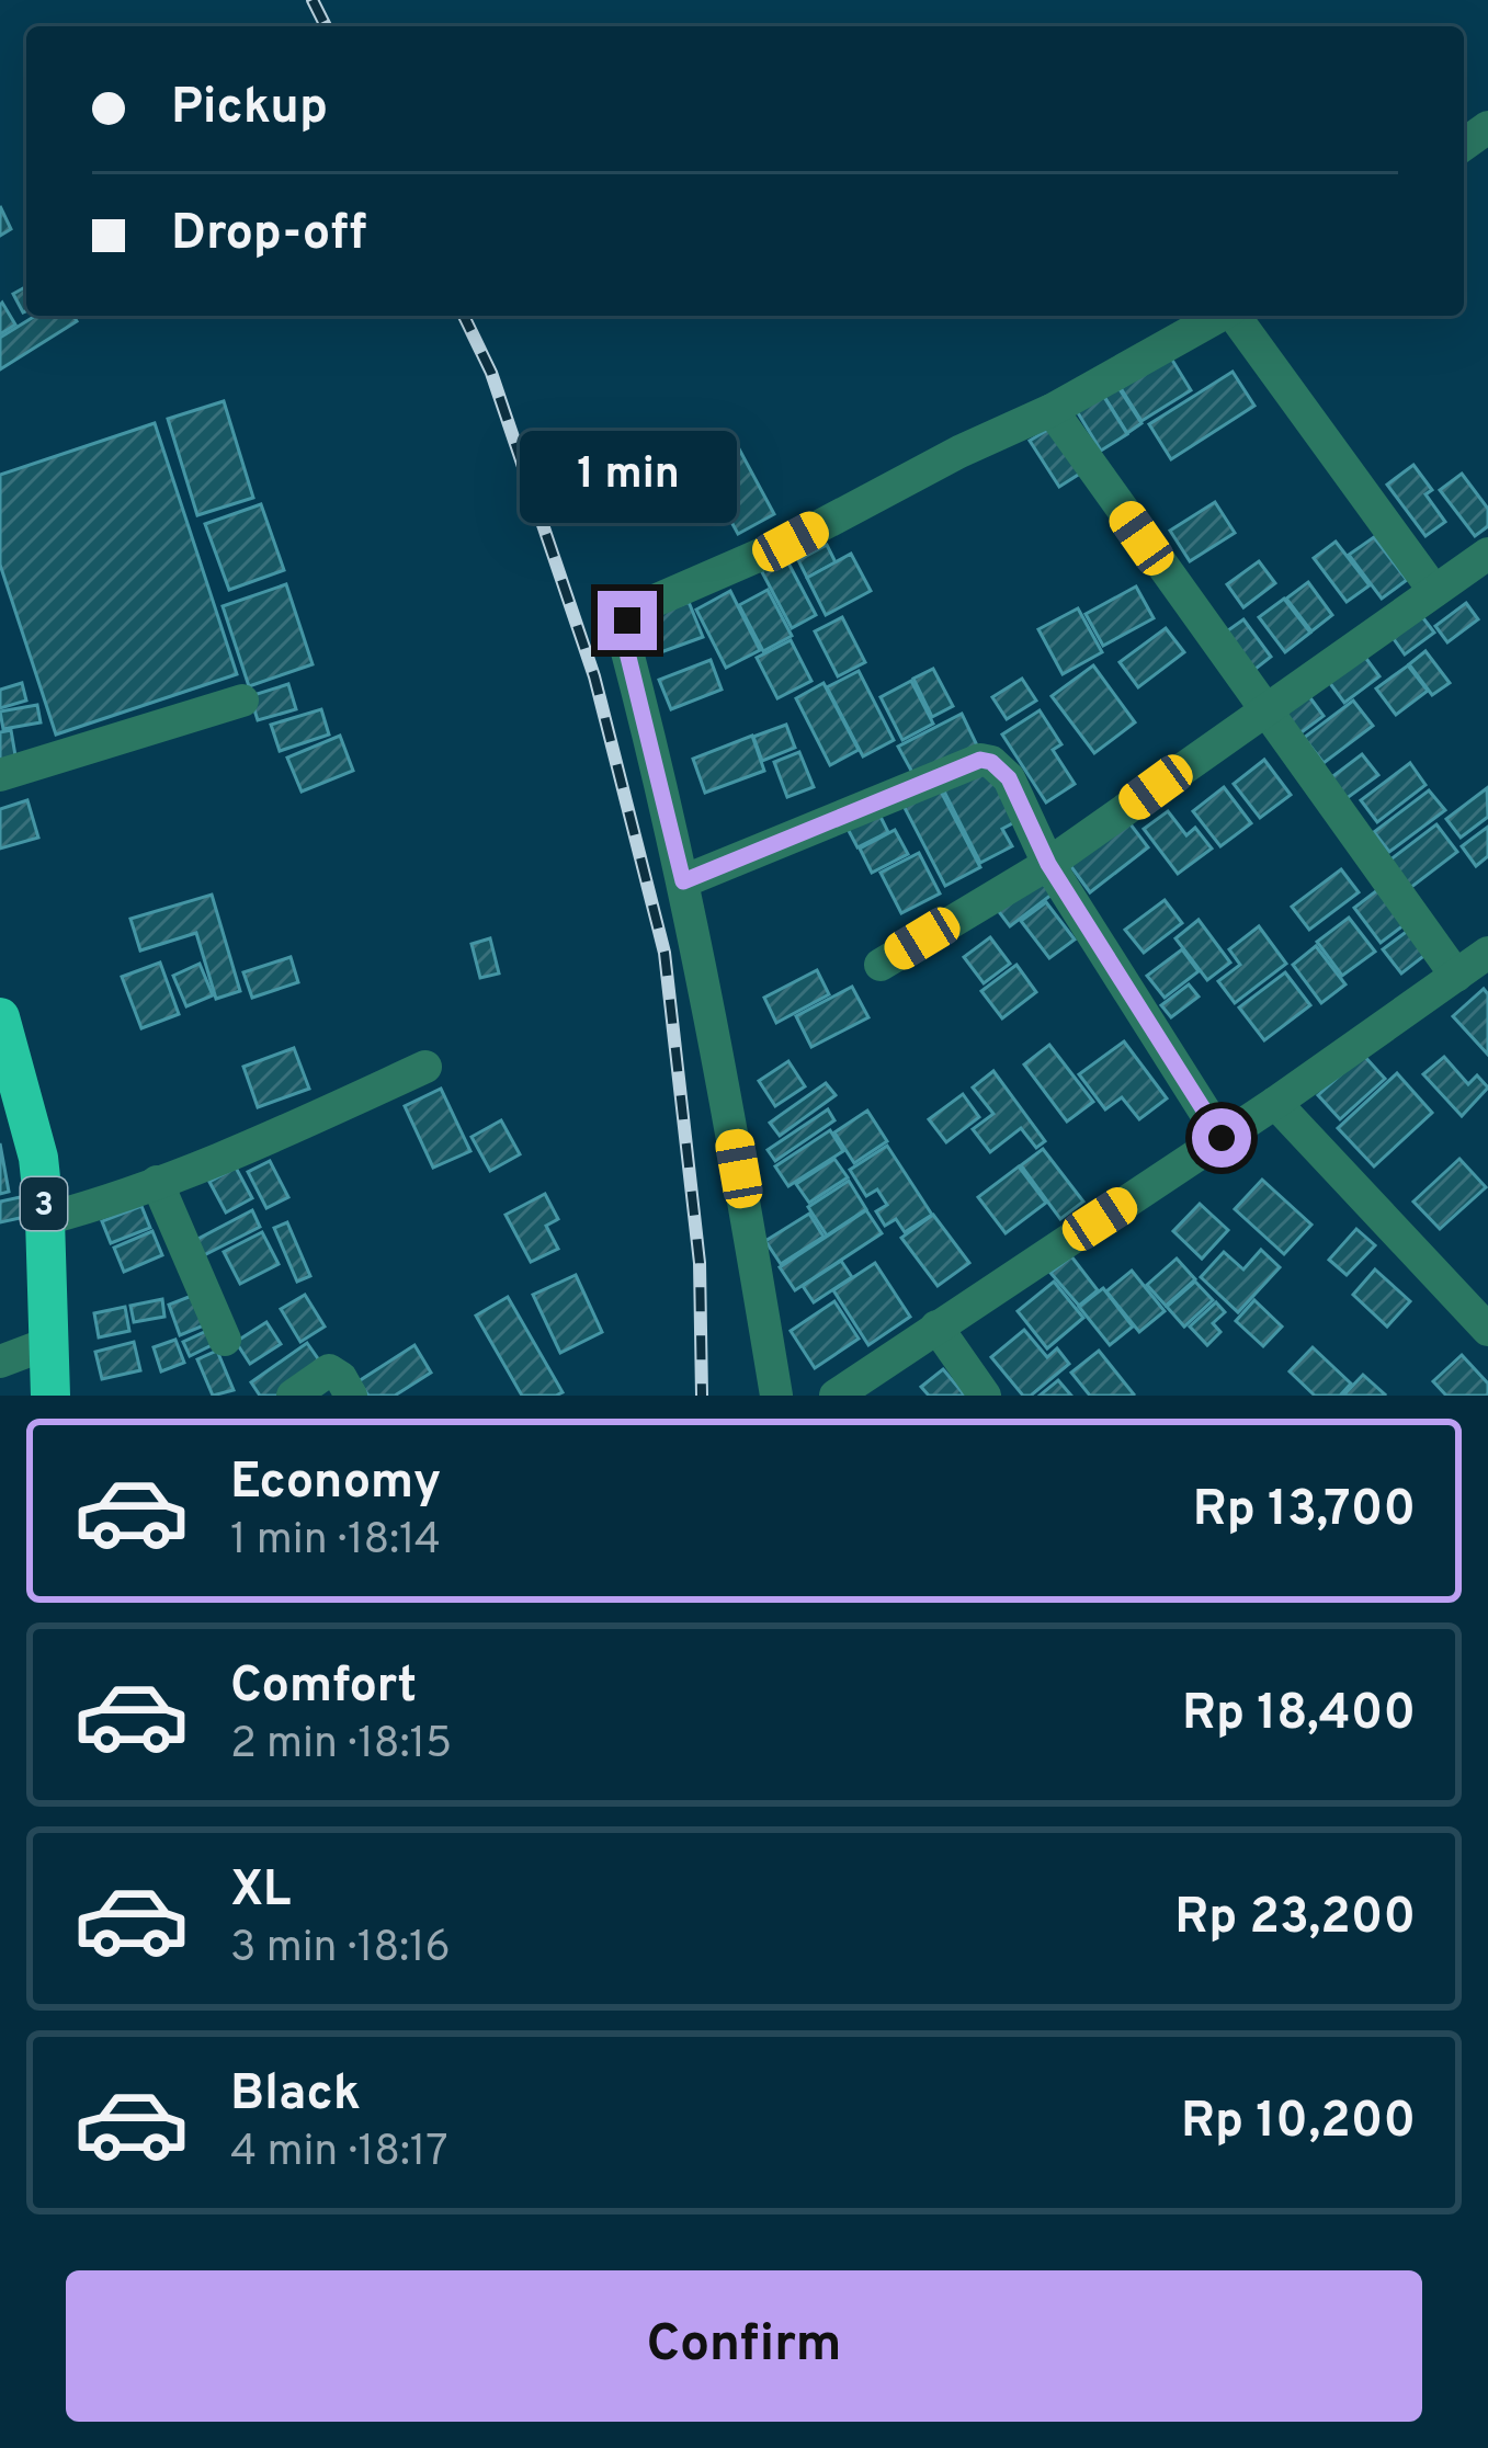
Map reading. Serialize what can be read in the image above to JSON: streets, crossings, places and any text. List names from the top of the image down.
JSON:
{
  "streets": {
    "highway": ["3"]
  },
  "page": {
    "banner": ["Pickup", "Drop-off"],
    "bubble": "1 min",
    "list": [
      {
        "name": "Economy",
        "note": "1 min · 18:14",
        "value": "Rp 13,700"
      },
      {
        "name": "Comfort",
        "note": "2 min · 18:15",
        "value": "Rp 18,400"
      },
      {
        "name": "XL",
        "note": "3 min · 18:16",
        "value": "Rp 23,200"
      },
      {
        "name": "Black",
        "note": "4 min · 18:17",
        "value": "Rp 10,200"
      }
    ],
    "buttons": "Confirm"
  }
}
